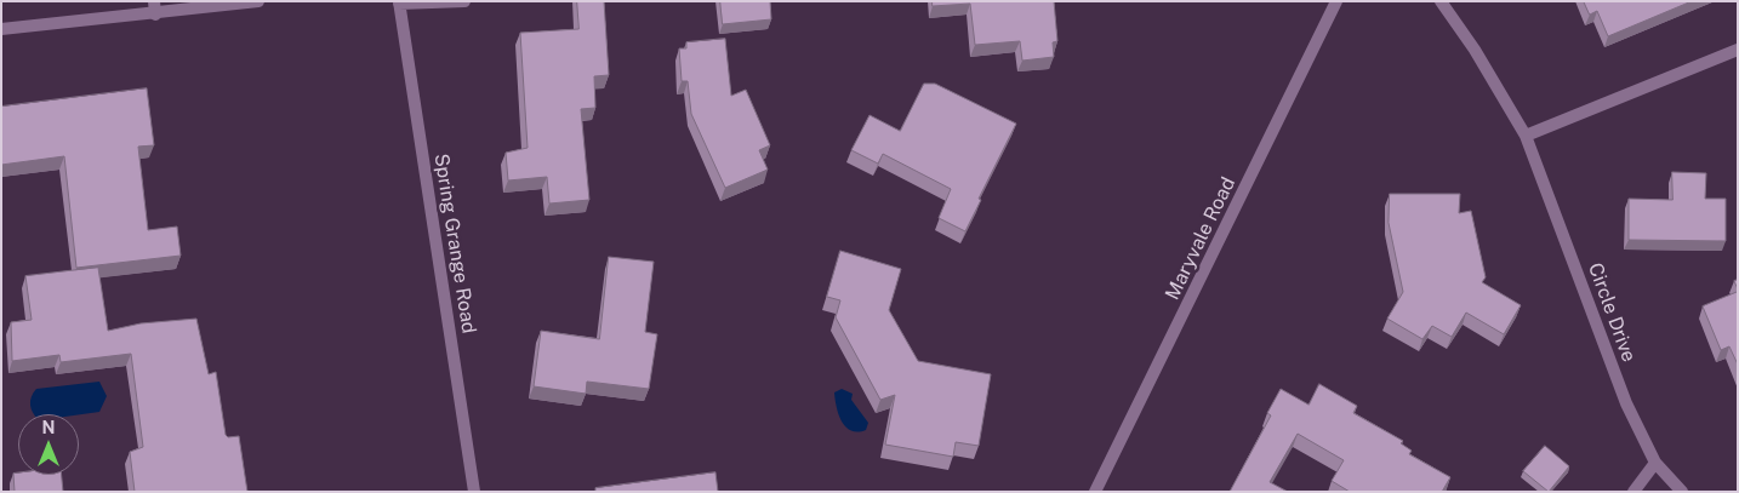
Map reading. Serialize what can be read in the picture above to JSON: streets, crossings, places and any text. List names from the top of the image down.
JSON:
{
  "streets": {
    "street": ["Maryvale Road", "Spring Grange Road", "Circle Drive"]
  },
  "north": "top"
}
